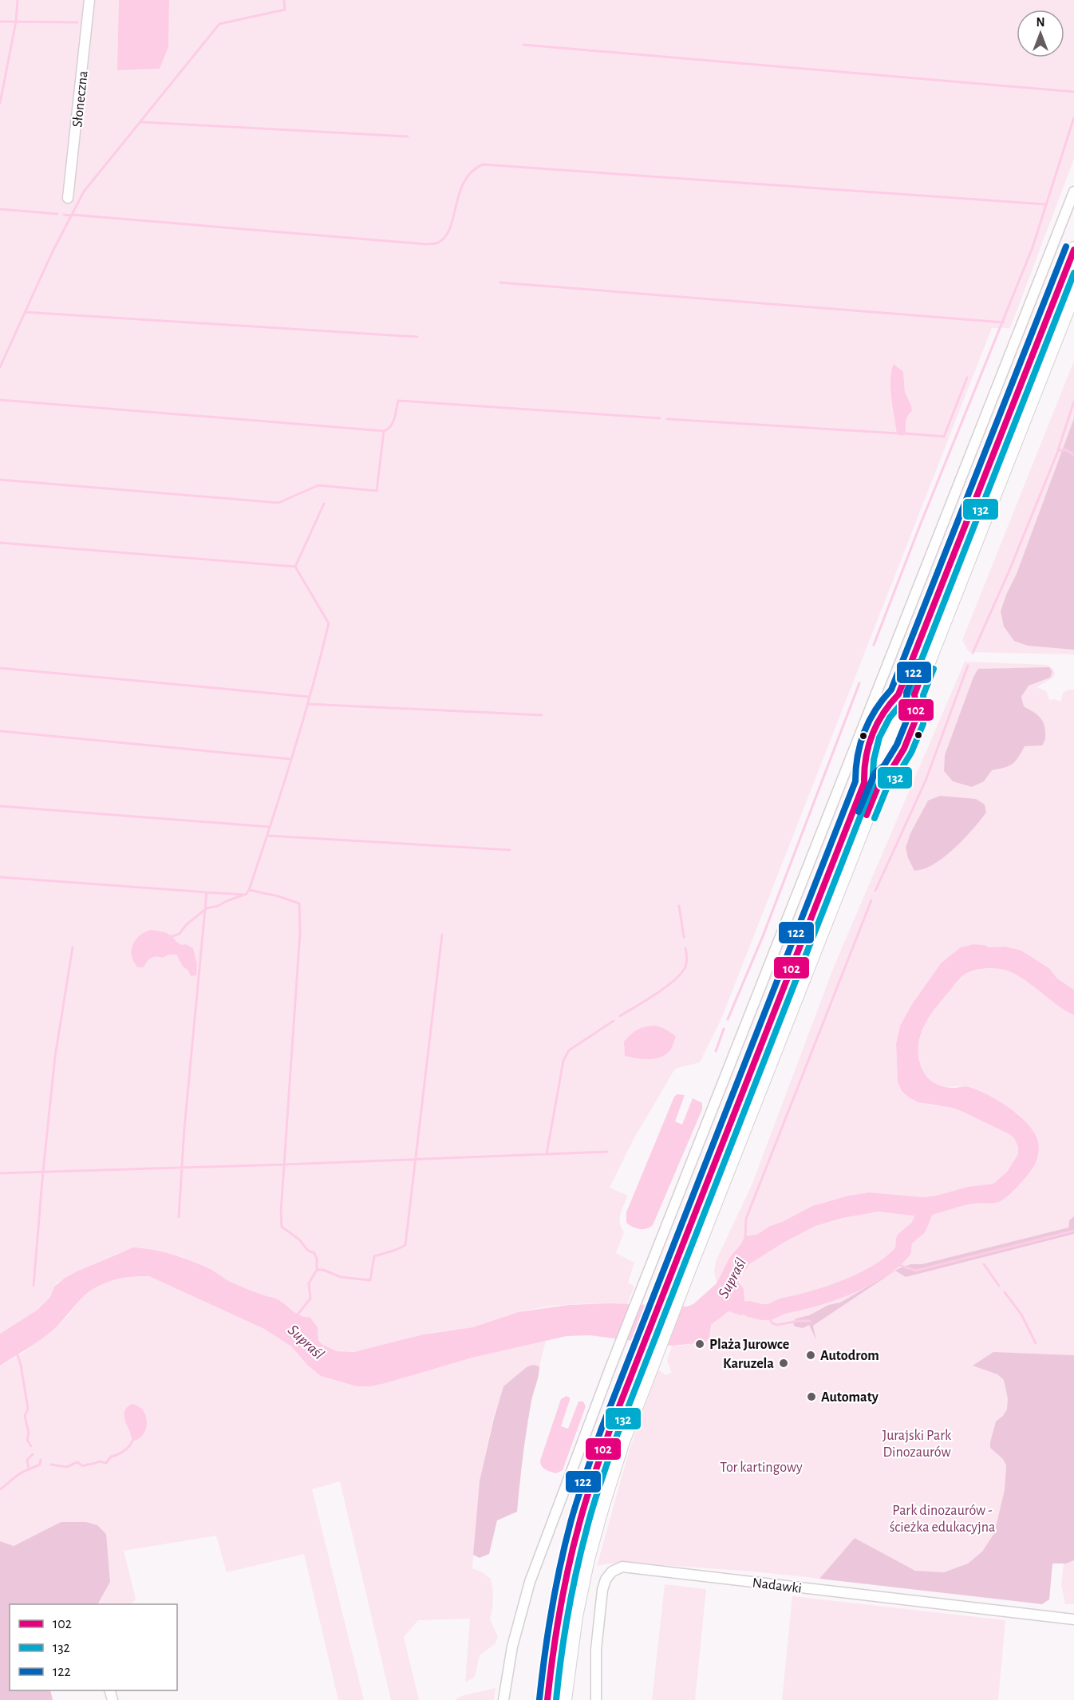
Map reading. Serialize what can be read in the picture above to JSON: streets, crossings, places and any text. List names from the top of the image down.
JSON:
{
  "streets": {
    "street": ["Słoneczna", "Nadawki"]
  },
  "water": ["Supraśl"],
  "parks": ["Jurajski Park Dinozaurów", "Tor kartingowy", "Park dinozaurów - ścieżka edukacyjna"],
  "places": [
    "Plaża Jurowce",
    "Autodrom",
    "Karuzela",
    "Automaty"
  ],
  "lines": ["transit line 122", "transit line 102", "transit line 132"],
  "legend": ["102", "132", "122"],
  "north": "top"
}
